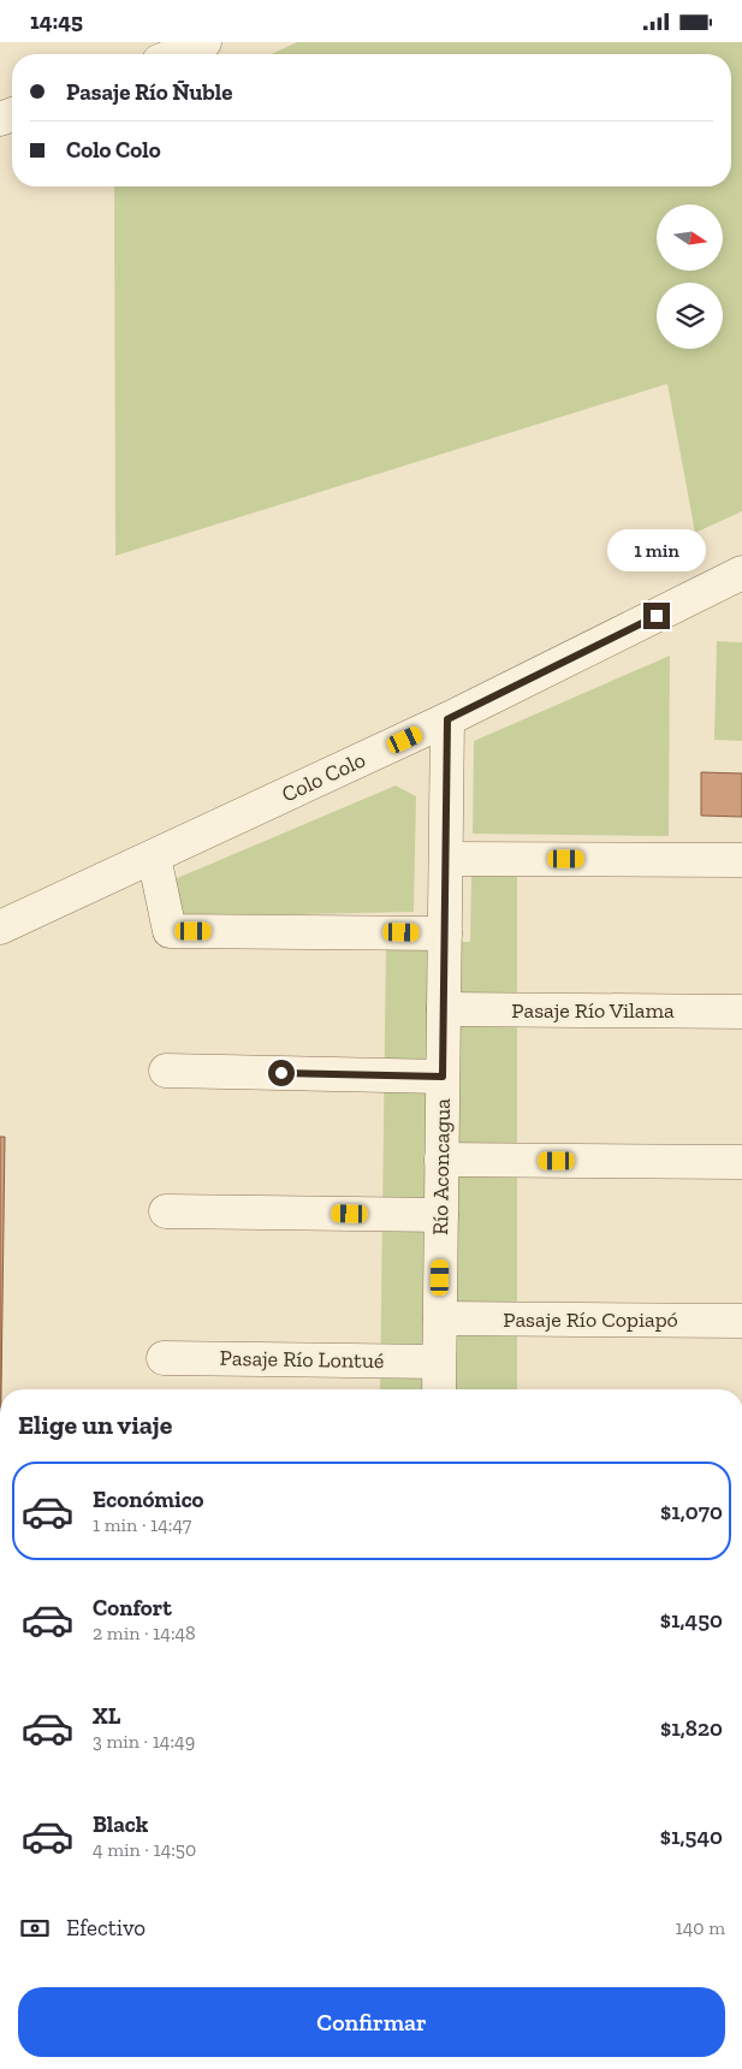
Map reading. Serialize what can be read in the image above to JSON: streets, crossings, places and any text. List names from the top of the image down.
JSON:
{
  "streets": {
    "street": [
      "Colo Colo",
      "Pasaje Río Vilama",
      "Río Aconcagua",
      "Pasaje Río Copiapó",
      "Pasaje Río Lontué"
    ]
  },
  "crossings": [
    ["Colo Colo", "Río Aconcagua"],
    ["Pasaje Río Vilama", "Río Aconcagua"],
    ["Río Aconcagua", "Pasaje Río Copiapó"],
    ["Río Aconcagua", "Pasaje Río Lontué"]
  ],
  "north": "right",
  "page": {
    "status": "14:45",
    "banner": ["Pasaje Río Ñuble", "Colo Colo"],
    "bubble": "1 min",
    "heading": "Elige un viaje",
    "list": [
      {
        "name": "Económico",
        "note": "1 min · 14:47",
        "value": "$1,070"
      },
      {
        "name": "Confort",
        "note": "2 min · 14:48",
        "value": "$1,450"
      },
      {
        "name": "XL",
        "note": "3 min · 14:49",
        "value": "$1,820"
      },
      {
        "name": "Black",
        "note": "4 min · 14:50",
        "value": "$1,540"
      }
    ],
    "pay": ["Efectivo", "140 m"],
    "buttons": "Confirmar"
  }
}
